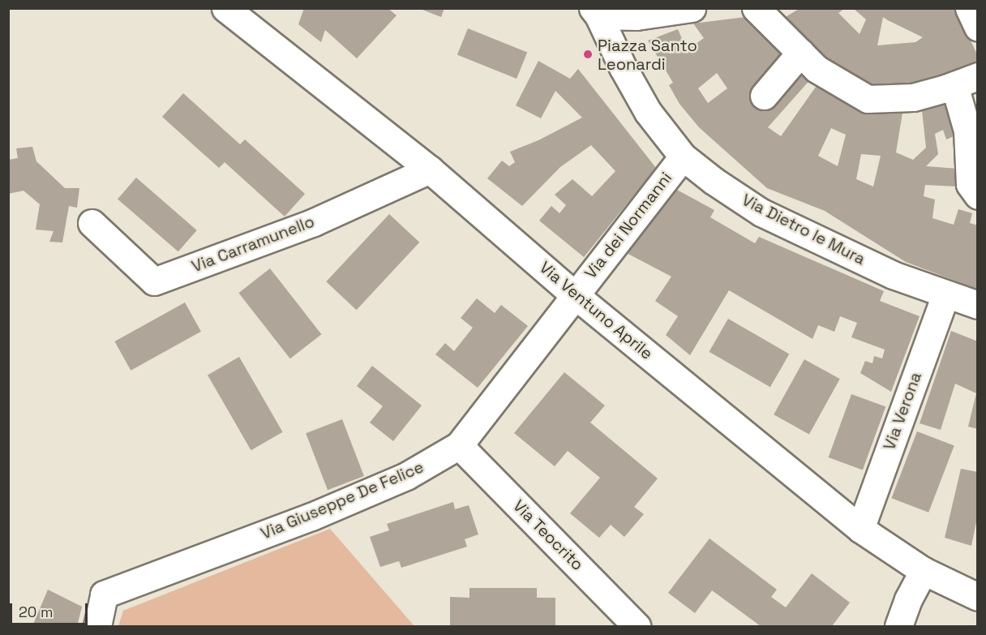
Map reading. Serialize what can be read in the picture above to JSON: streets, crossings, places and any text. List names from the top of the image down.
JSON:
{
  "streets": {
    "street": [
      "Via dei Normanni",
      "Via Dietro le Mura",
      "Via Carramunello",
      "Via Ventuno Aprile",
      "Via Verona",
      "Via Giuseppe De Felice",
      "Via Teocrito"
    ]
  },
  "crossings": [
    ["Via dei Normanni", "Via Dietro le Mura"],
    ["Via dei Normanni", "Via Ventuno Aprile"],
    ["Via dei Normanni", "Via Giuseppe De Felice"],
    ["Via Dietro le Mura", "Via Verona"],
    ["Via Carramunello", "Via Ventuno Aprile"],
    ["Via Ventuno Aprile", "Via Verona"],
    ["Via Ventuno Aprile", "Via Giuseppe De Felice"],
    ["Via Giuseppe De Felice", "Via Teocrito"]
  ],
  "places": ["Piazza Santo Leonardi"],
  "scale_bar": "20 m"
}
